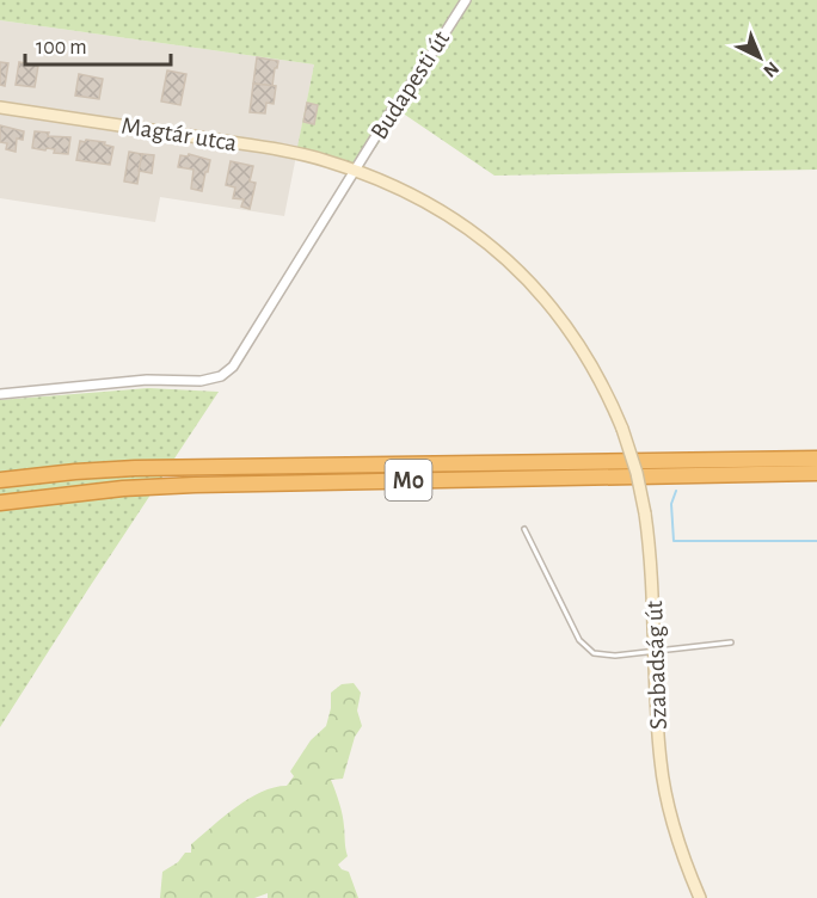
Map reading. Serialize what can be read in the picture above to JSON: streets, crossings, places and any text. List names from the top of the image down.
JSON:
{
  "streets": {
    "highway": ["M0"],
    "street": ["Budapesti út", "Magtár utca", "Szabadság út"]
  },
  "crossings": [
    ["Budapesti út", "Magtár utca"],
    ["Magtár utca", "Szabadság út"]
  ],
  "scale_bar": "100 m",
  "north": "bottom right"
}
